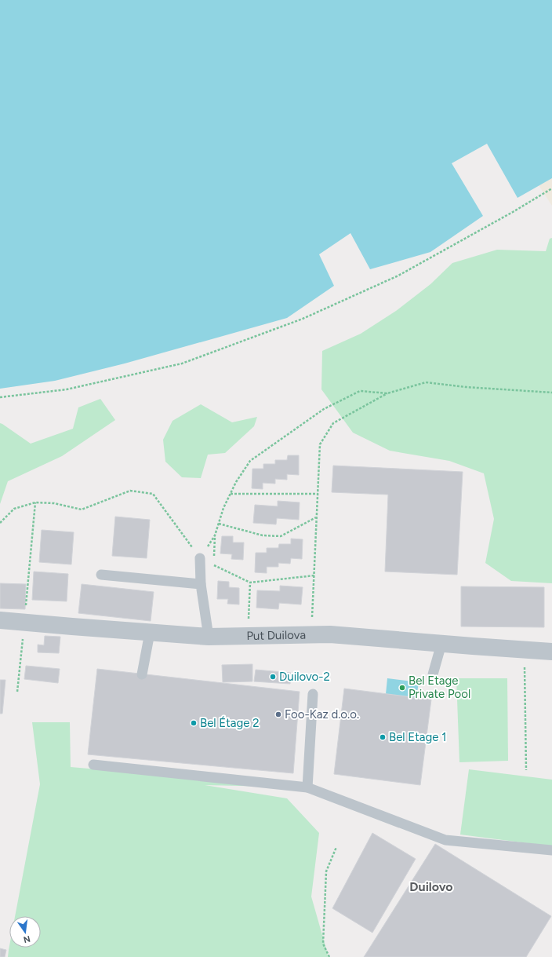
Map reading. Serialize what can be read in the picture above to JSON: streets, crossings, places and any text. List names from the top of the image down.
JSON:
{
  "streets": {
    "street": ["Put Duilova"]
  },
  "districts": ["Duilovo"],
  "places": [
    "Duilovo-2",
    "Bel Etage Private Pool",
    "Foo-Kaz d.o.o.",
    "Bel Étage 2",
    "Bel Etage 1"
  ],
  "north": "bottom"
}
